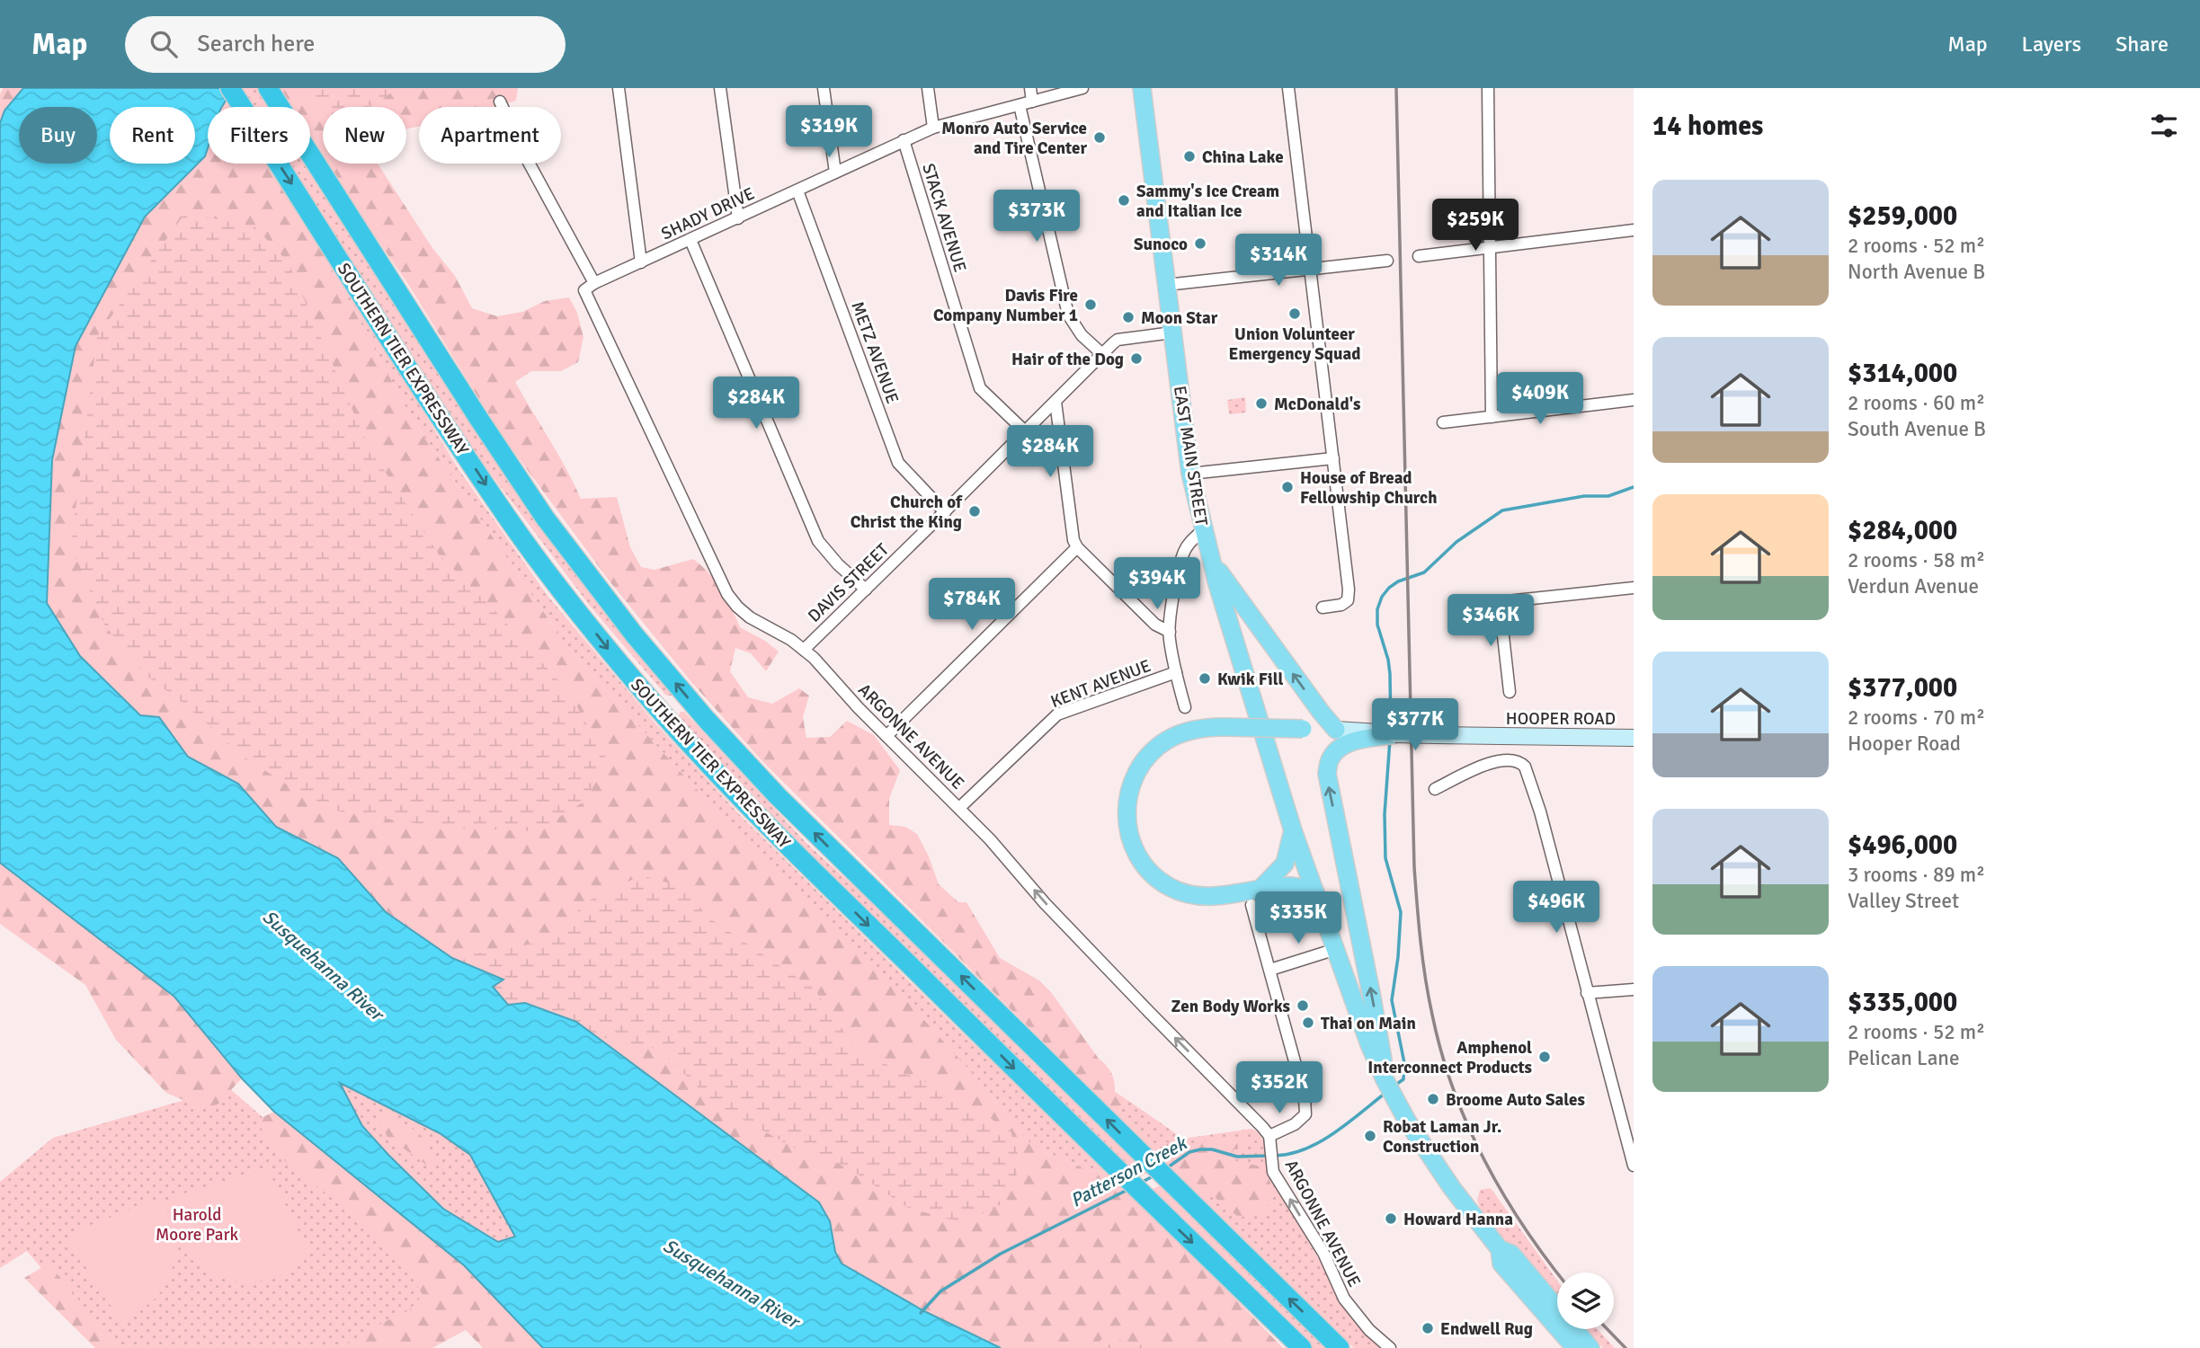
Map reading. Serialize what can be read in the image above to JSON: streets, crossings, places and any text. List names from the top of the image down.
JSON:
{
  "streets": {
    "highway": ["SOUTHERN TIER EXPRESSWAY"],
    "main road": ["EAST MAIN STREET"],
    "street": [
      "SHADY DRIVE",
      "STACK AVENUE",
      "METZ AVENUE",
      "DAVIS STREET",
      "KENT AVENUE",
      "HOOPER ROAD",
      "ARGONNE AVENUE"
    ]
  },
  "crossings": [
    ["SHADY DRIVE", "STACK AVENUE"],
    ["SHADY DRIVE", "METZ AVENUE"],
    ["SHADY DRIVE", "ARGONNE AVENUE"],
    ["STACK AVENUE", "DAVIS STREET"],
    ["METZ AVENUE", "DAVIS STREET"],
    ["EAST MAIN STREET", "DAVIS STREET"],
    ["EAST MAIN STREET", "KENT AVENUE"],
    ["DAVIS STREET", "ARGONNE AVENUE"],
    ["KENT AVENUE", "ARGONNE AVENUE"]
  ],
  "one_way": ["ARGONNE AVENUE"],
  "water": ["Susquehanna River", "Patterson Creek"],
  "parks": ["Harold Moore Park"],
  "places": [
    "Monro Auto Service and Tire Center",
    "China Lake",
    "Sammy's Ice Cream and Italian Ice",
    "Sunoco",
    "Davis Fire Company Number 1",
    "Union Volunteer Emergency Squad",
    "Moon Star",
    "Hair of the Dog",
    "McDonald's",
    "House of Bread Fellowship Church",
    "Church of Christ the King",
    "Kwik Fill",
    "Zen Body Works",
    "Thai on Main",
    "Amphenol Interconnect Products",
    "Broome Auto Sales",
    "Robat Laman Jr. Construction",
    "Howard Hanna",
    "Endwell Rug"
  ],
  "page": {
    "header": "Map",
    "search": "Search here",
    "nav": ["Map", "Layers", "Share"],
    "heading": "14 homes",
    "price": [
      "$319K",
      "$373K",
      "$259K",
      "$314K",
      "$409K",
      "$284K",
      "$284K",
      "$394K",
      "$784K",
      "$346K",
      "$377K",
      "$496K",
      "$335K",
      "$352K"
    ],
    "chip": [
      "Buy",
      "Rent",
      "Filters",
      "New",
      "Apartment"
    ],
    "list": [
      {
        "name": "$259,000",
        "note": "2 rooms · 52 m² · North Avenue B"
      },
      {
        "name": "$314,000",
        "note": "2 rooms · 60 m² · South Avenue B"
      },
      {
        "name": "$284,000",
        "note": "2 rooms · 58 m² · Verdun Avenue"
      },
      {
        "name": "$377,000",
        "note": "2 rooms · 70 m² · Hooper Road"
      },
      {
        "name": "$496,000",
        "note": "3 rooms · 89 m² · Valley Street"
      },
      {
        "name": "$335,000",
        "note": "2 rooms · 52 m² · Pelican Lane"
      }
    ]
  }
}
